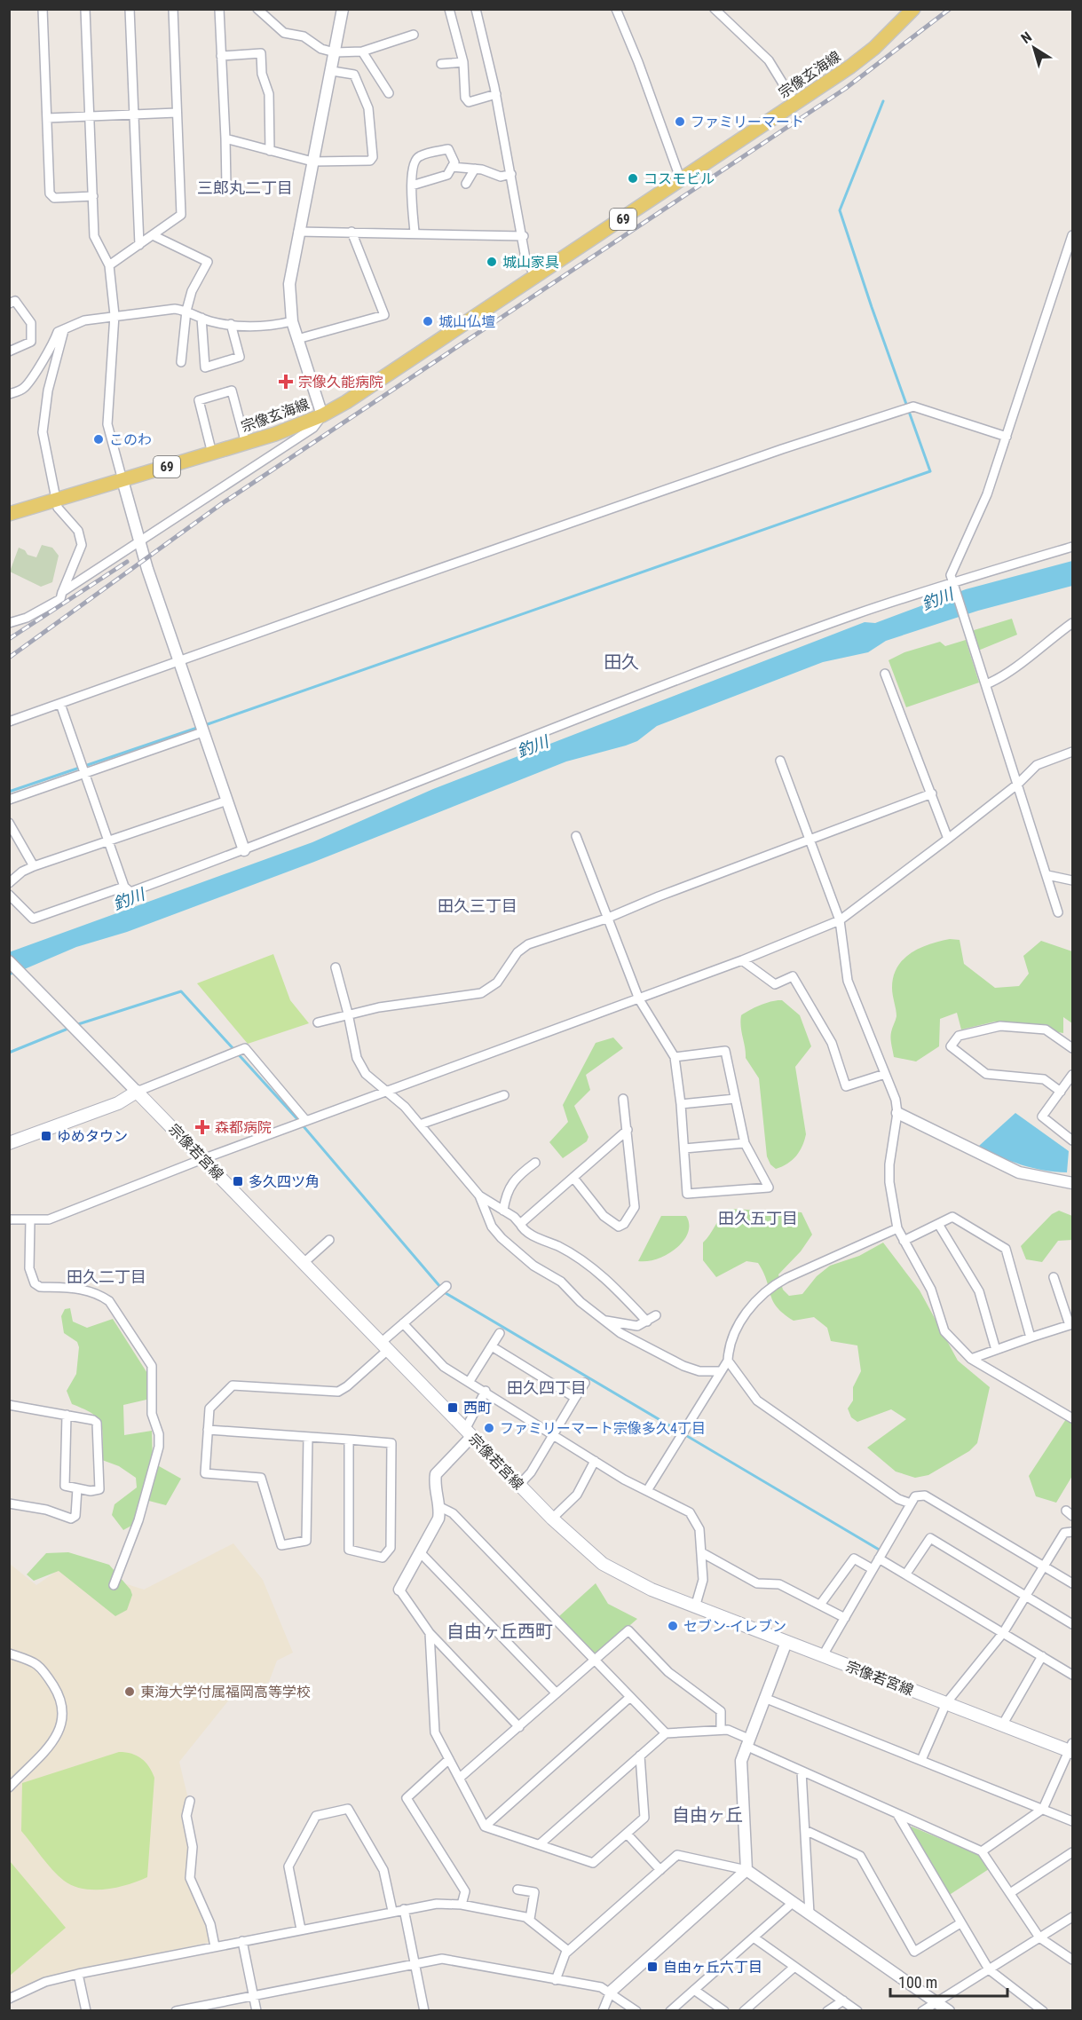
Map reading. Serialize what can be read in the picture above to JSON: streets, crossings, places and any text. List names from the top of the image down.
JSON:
{
  "streets": {
    "main road": ["宗像玄海線", "69", "宗像若宮線"]
  },
  "districts": [
    "三郎丸二丁目",
    "田久",
    "田久三丁目",
    "田久五丁目",
    "田久二丁目",
    "田久四丁目",
    "自由ヶ丘西町",
    "自由ヶ丘"
  ],
  "water": ["釣川"],
  "places": {
    "other": [
      "ファミリーマート",
      "コスモビル",
      "城山家具",
      "城山仏壇",
      "このわ",
      "ファミリーマート宗像多久4丁目",
      "セブン-イレブン",
      "東海大学付属福岡高等学校"
    ],
    "health": ["宗像久能病院", "森都病院"],
    "transit": [
      "ゆめタウン",
      "多久四ツ角",
      "西町",
      "自由ヶ丘六丁目"
    ]
  },
  "scale_bar": "100 m",
  "north": "top left"
}
